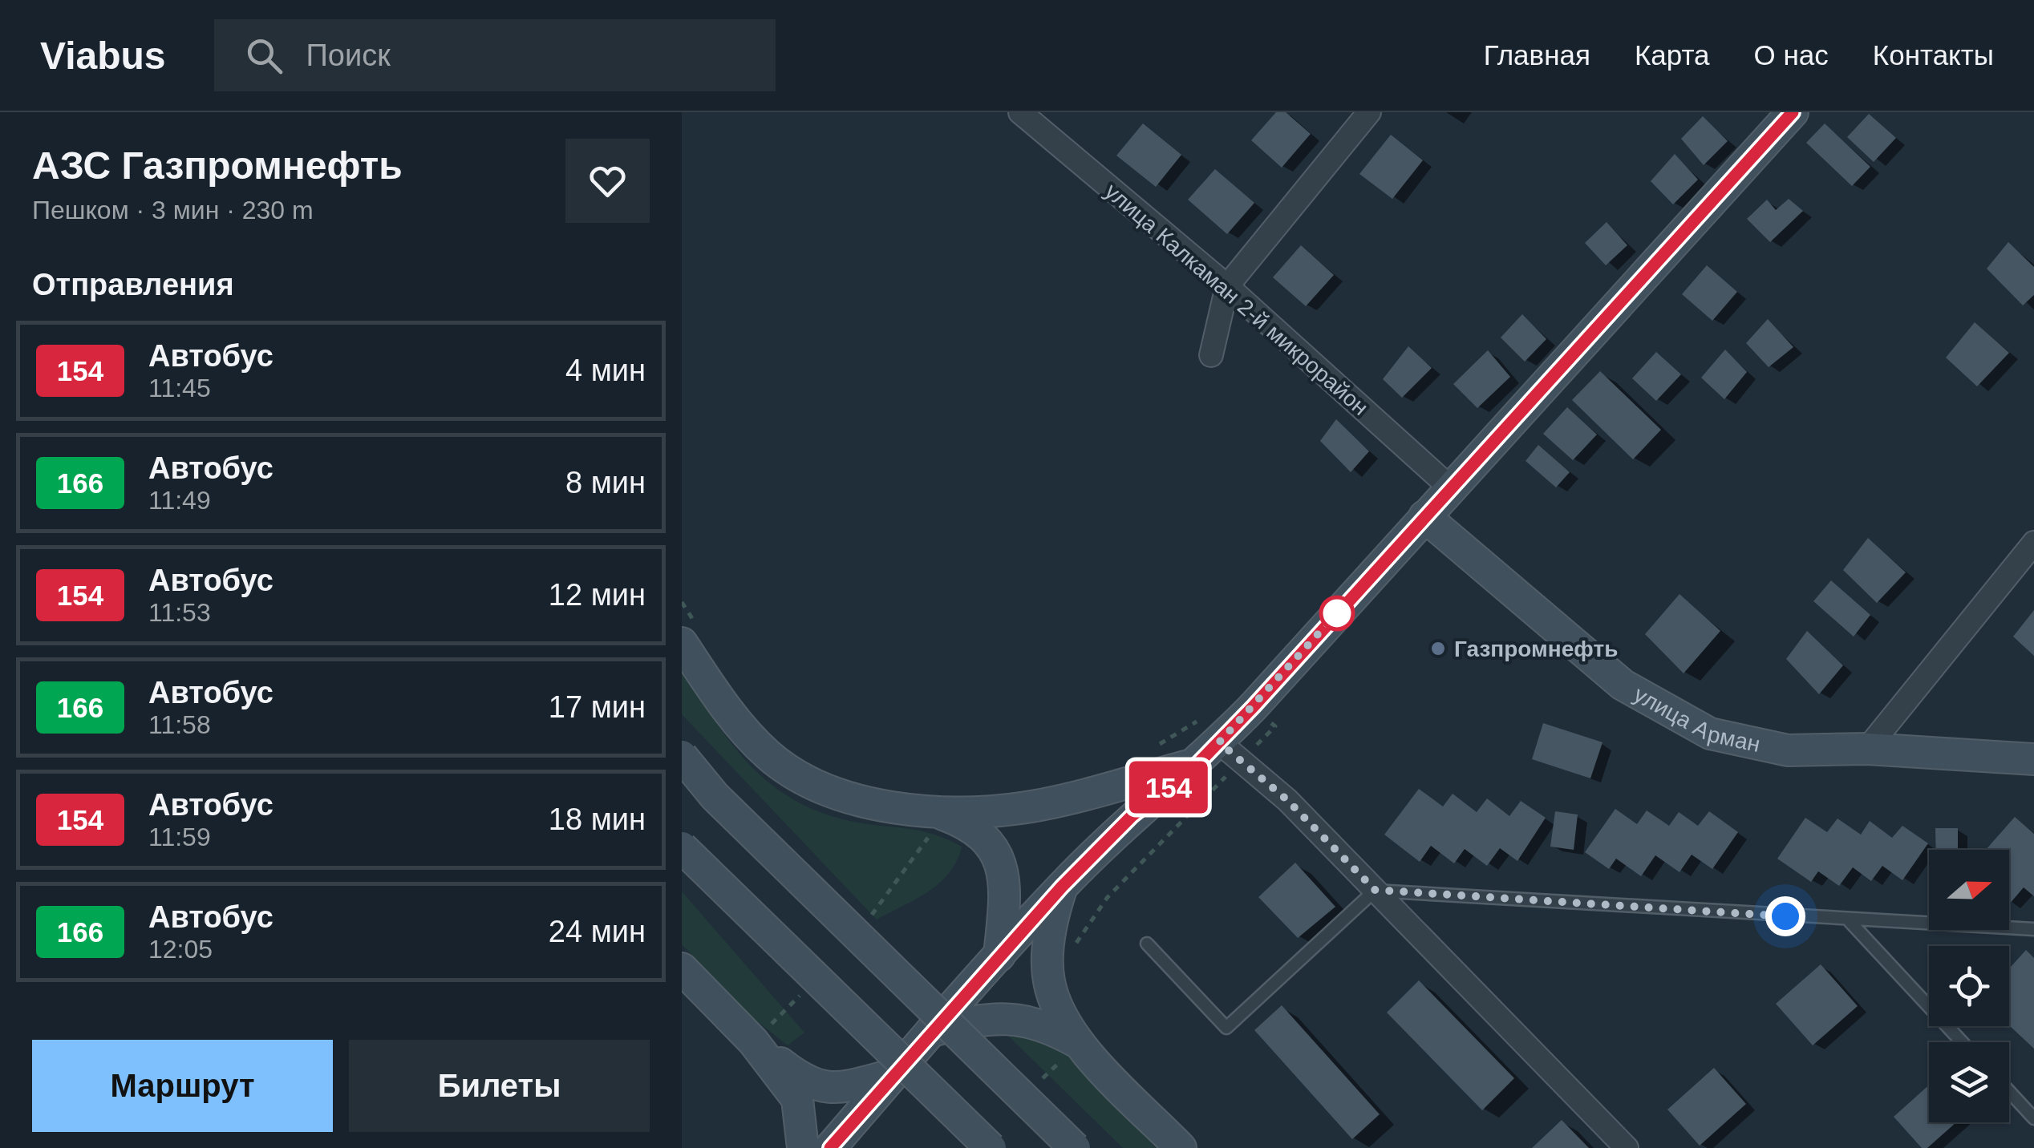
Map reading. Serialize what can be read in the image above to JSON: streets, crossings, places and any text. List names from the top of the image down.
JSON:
{
  "streets": {
    "main road": ["улица Арман"],
    "street": ["улица Калкаман 2-й микрорайон"]
  },
  "places": ["Газпромнефть"],
  "lines": ["bus line 154"],
  "north": "right",
  "page": {
    "header": "Viabus",
    "search": "Поиск",
    "nav": [
      "Главная",
      "Карта",
      "О нас",
      "Контакты"
    ],
    "heading": [
      ["АЗС Газпромнефть", "Пешком · 3 мин · 230 m"],
      "Отправления"
    ],
    "on_map": "154",
    "list": [
      {
        "mark": "154",
        "name": "Автобус",
        "note": "11:45",
        "value": "4 мин"
      },
      {
        "mark": "166",
        "name": "Автобус",
        "note": "11:49",
        "value": "8 мин"
      },
      {
        "mark": "154",
        "name": "Автобус",
        "note": "11:53",
        "value": "12 мин"
      },
      {
        "mark": "166",
        "name": "Автобус",
        "note": "11:58",
        "value": "17 мин"
      },
      {
        "mark": "154",
        "name": "Автобус",
        "note": "11:59",
        "value": "18 мин"
      },
      {
        "mark": "166",
        "name": "Автобус",
        "note": "12:05",
        "value": "24 мин"
      }
    ],
    "buttons": ["Маршрут", "Билеты"]
  }
}
